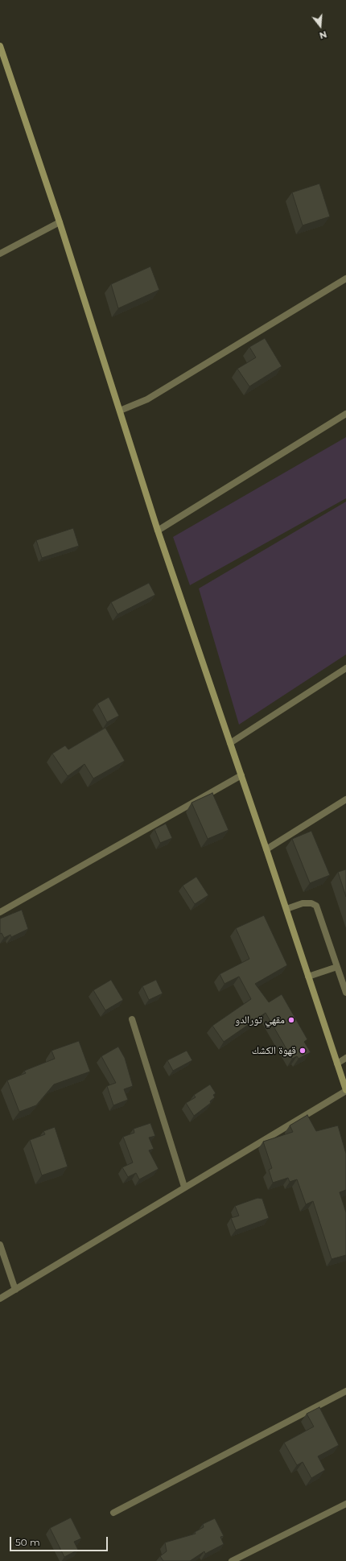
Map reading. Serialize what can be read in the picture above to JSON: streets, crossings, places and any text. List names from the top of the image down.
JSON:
{
  "places": ["مقهي تورالدو", "قهوة الكشك"],
  "scale_bar": "50 m",
  "north": "bottom"
}
